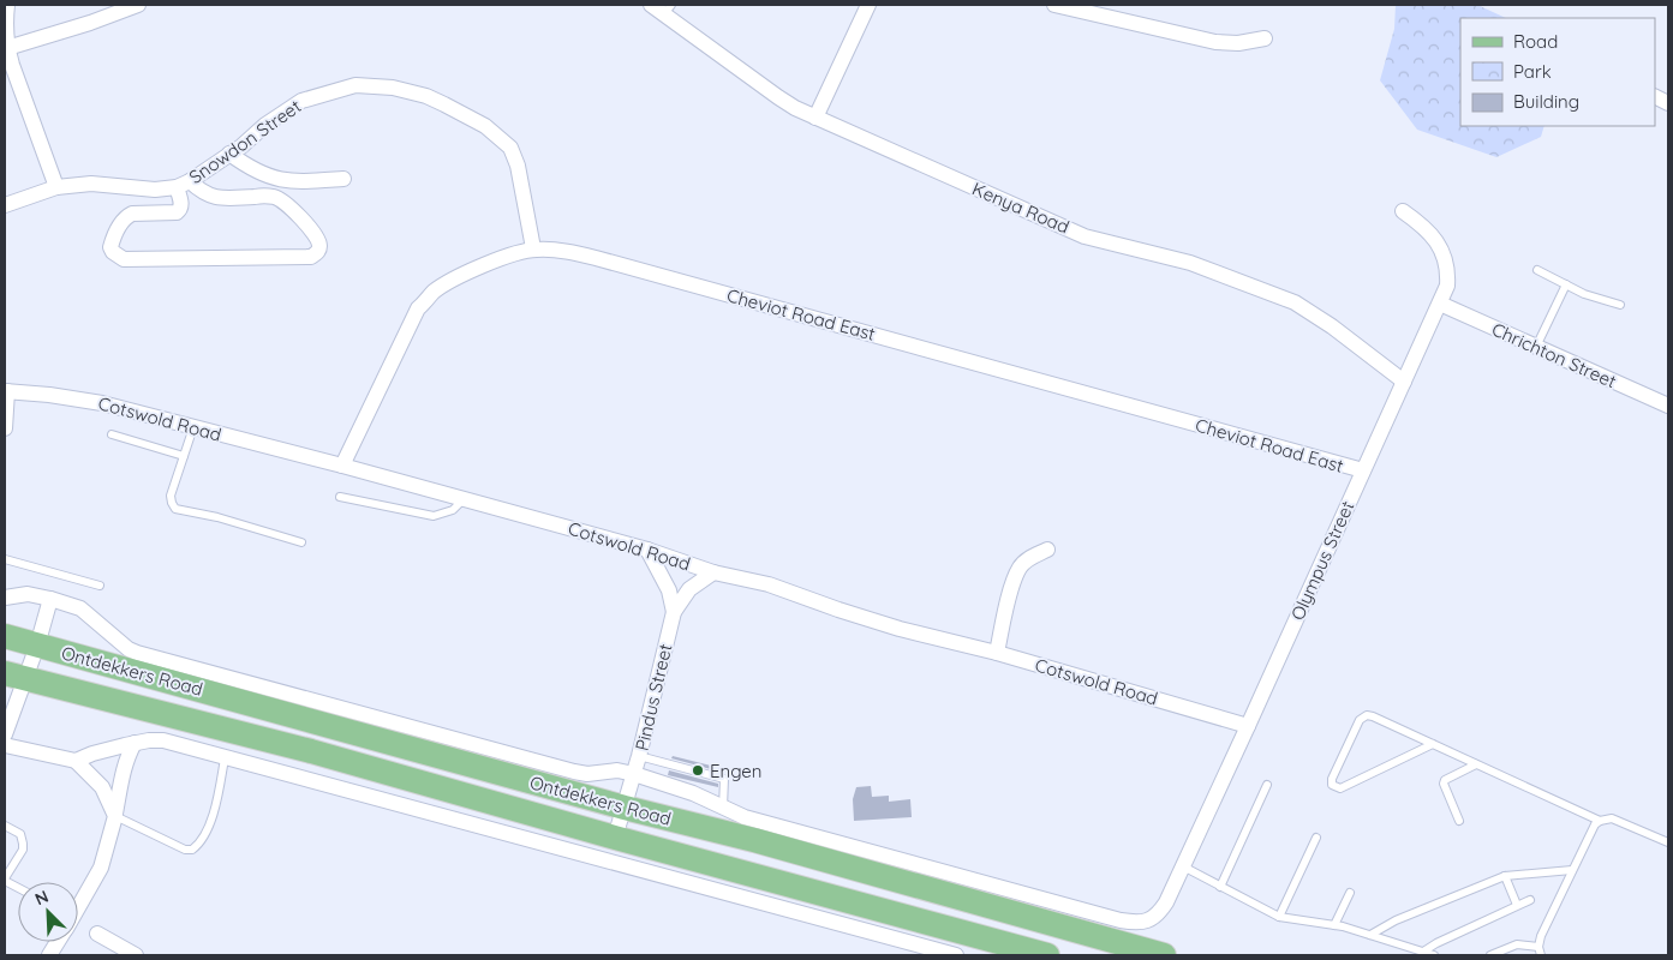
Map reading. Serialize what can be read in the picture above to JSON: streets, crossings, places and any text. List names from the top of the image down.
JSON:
{
  "streets": {
    "main road": ["Ontdekkers Road"],
    "street": [
      "Snowdon Street",
      "Kenya Road",
      "Cheviot Road East",
      "Chrichton Street",
      "Cotswold Road",
      "Olympus Street",
      "Pindus Street"
    ]
  },
  "crossings": [
    ["Snowdon Street", "Cheviot Road East"],
    ["Kenya Road", "Olympus Street"],
    ["Cheviot Road East", "Cotswold Road"],
    ["Cheviot Road East", "Olympus Street"],
    ["Chrichton Street", "Olympus Street"],
    ["Cotswold Road", "Olympus Street"],
    ["Cotswold Road", "Pindus Street"],
    ["Olympus Street", "Ontdekkers Road"],
    ["Ontdekkers Road", "Pindus Street"]
  ],
  "places": ["Engen"],
  "legend": ["Road", "Park", "Building"],
  "north": "top left"
}
